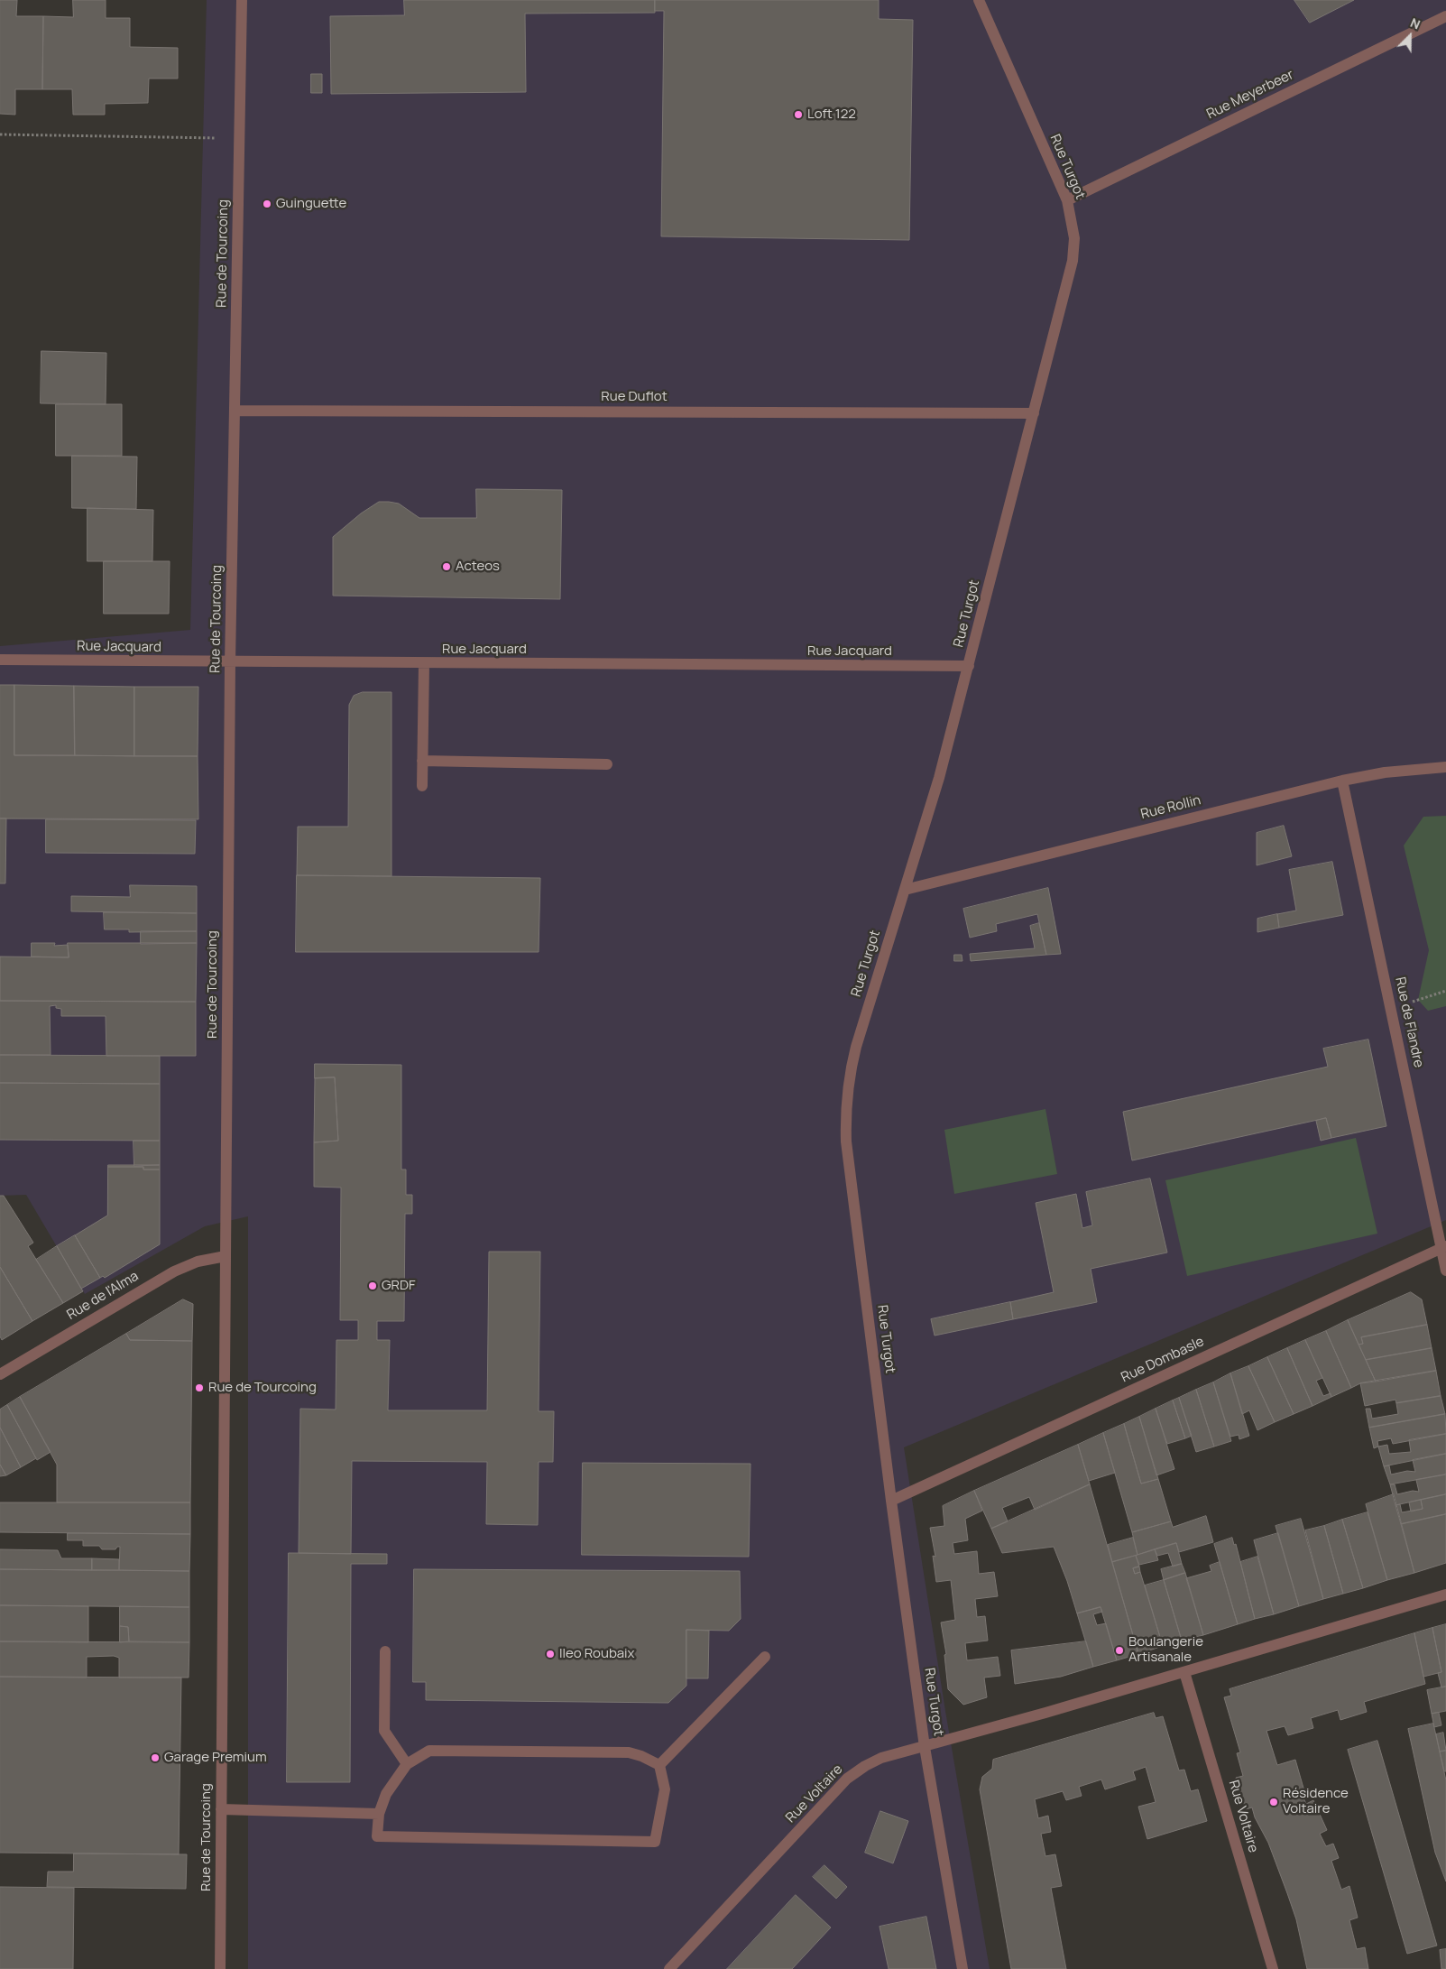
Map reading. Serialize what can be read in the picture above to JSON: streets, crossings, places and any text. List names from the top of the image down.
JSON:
{
  "streets": {
    "street": [
      "Rue Meyerbeer",
      "Rue Turgot",
      "Rue de Tourcoing",
      "Rue Duflot",
      "Rue Jacquard",
      "Rue Rollin",
      "Rue de Flandre",
      "Rue de l'Alma",
      "Rue Dombasle",
      "Rue Voltaire"
    ]
  },
  "crossings": [
    ["Rue Meyerbeer", "Rue Turgot"],
    ["Rue Turgot", "Rue Duflot"],
    ["Rue Turgot", "Rue Jacquard"],
    ["Rue Turgot", "Rue Rollin"],
    ["Rue Turgot", "Rue Dombasle"],
    ["Rue Turgot", "Rue Voltaire"],
    ["Rue de Tourcoing", "Rue Duflot"],
    ["Rue de Tourcoing", "Rue Jacquard"],
    ["Rue de Tourcoing", "Rue de l'Alma"],
    ["Rue Rollin", "Rue de Flandre"],
    ["Rue de Flandre", "Rue Dombasle"]
  ],
  "places": [
    "Loft 122",
    "Guinguette",
    "Acteos",
    "GRDF",
    "Rue de Tourcoing",
    "Boulangerie Artisanale",
    "Ileo Roubaix",
    "Garage Premium",
    "Résidence Voltaire"
  ],
  "north": "top right"
}
